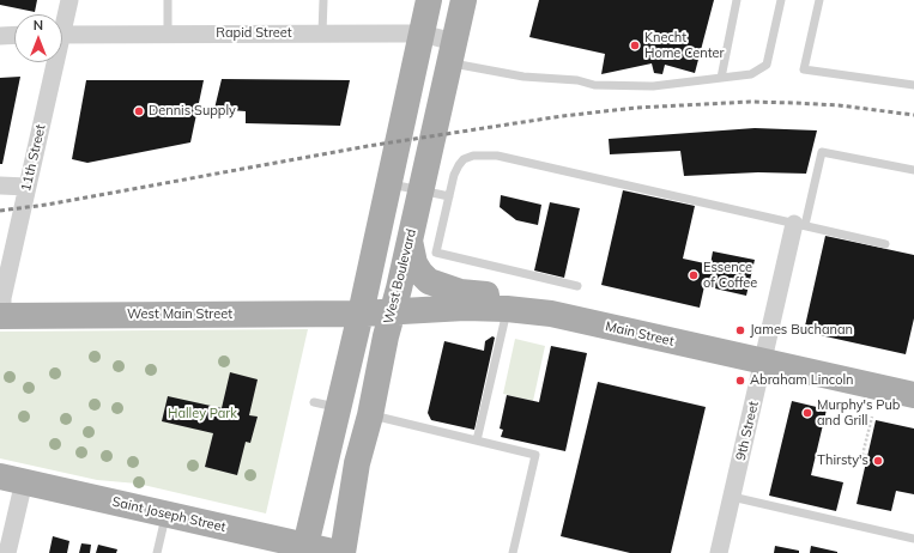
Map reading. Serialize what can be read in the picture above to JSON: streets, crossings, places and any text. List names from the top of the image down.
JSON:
{
  "streets": {
    "main road": [
      "West Boulevard",
      "West Main Street",
      "Main Street",
      "Saint Joseph Street"
    ],
    "street": ["Rapid Street", "11th Street", "9th Street"]
  },
  "crossings": [
    ["Rapid Street", "West Boulevard"],
    ["11th Street", "West Main Street"],
    ["West Boulevard", "Main Street"],
    ["West Main Street", "Main Street"],
    ["Main Street", "9th Street"]
  ],
  "parks": ["Halley Park"],
  "places": [
    "Knecht Home Center",
    "Dennis Supply",
    "Essence of Coffee",
    "James Buchanan",
    "Abraham Lincoln",
    "Murphy's Pub and Grill",
    "Thirsty's"
  ],
  "north": "top"
}
